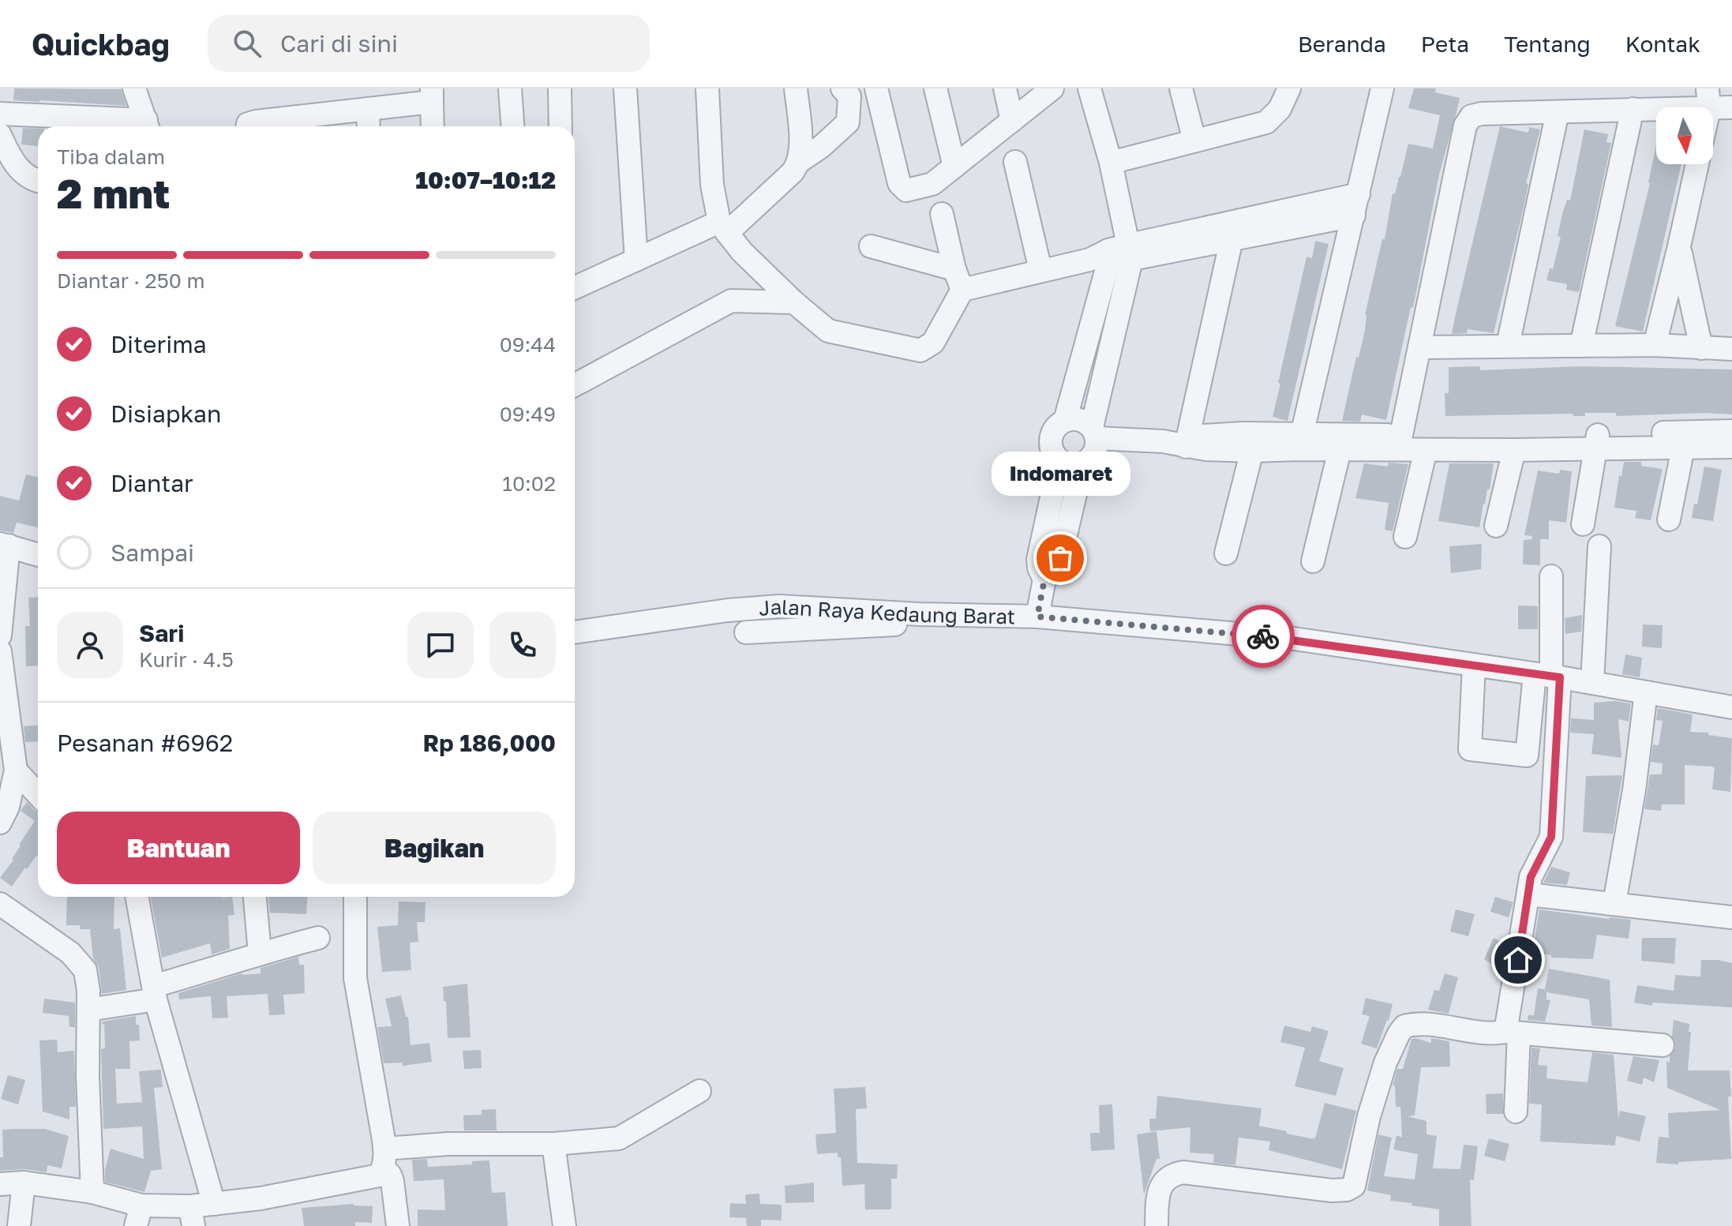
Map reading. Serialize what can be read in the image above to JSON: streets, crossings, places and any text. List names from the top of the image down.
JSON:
{
  "streets": {
    "street": ["Jalan Raya Kedaung Barat"]
  },
  "places": ["Indomaret"],
  "north": "bottom",
  "page": {
    "header": "Quickbag",
    "search": "Cari di sini",
    "nav": [
      "Beranda",
      "Peta",
      "Tentang",
      "Kontak"
    ],
    "heading": ["2 mnt", "Tiba dalam", "10:07–10:12"],
    "panel": [
      "Sari",
      "Kurir · 4.5",
      "Pesanan #6962",
      "Rp 186,000"
    ],
    "bar": "Diantar · 250 m",
    "list": [
      ["Diterima", "09:44"],
      ["Disiapkan", "09:49"],
      ["Diantar", "10:02"],
      "Sampai"
    ],
    "bubble": "Indomaret",
    "buttons": ["Bantuan", "Bagikan"]
  }
}
